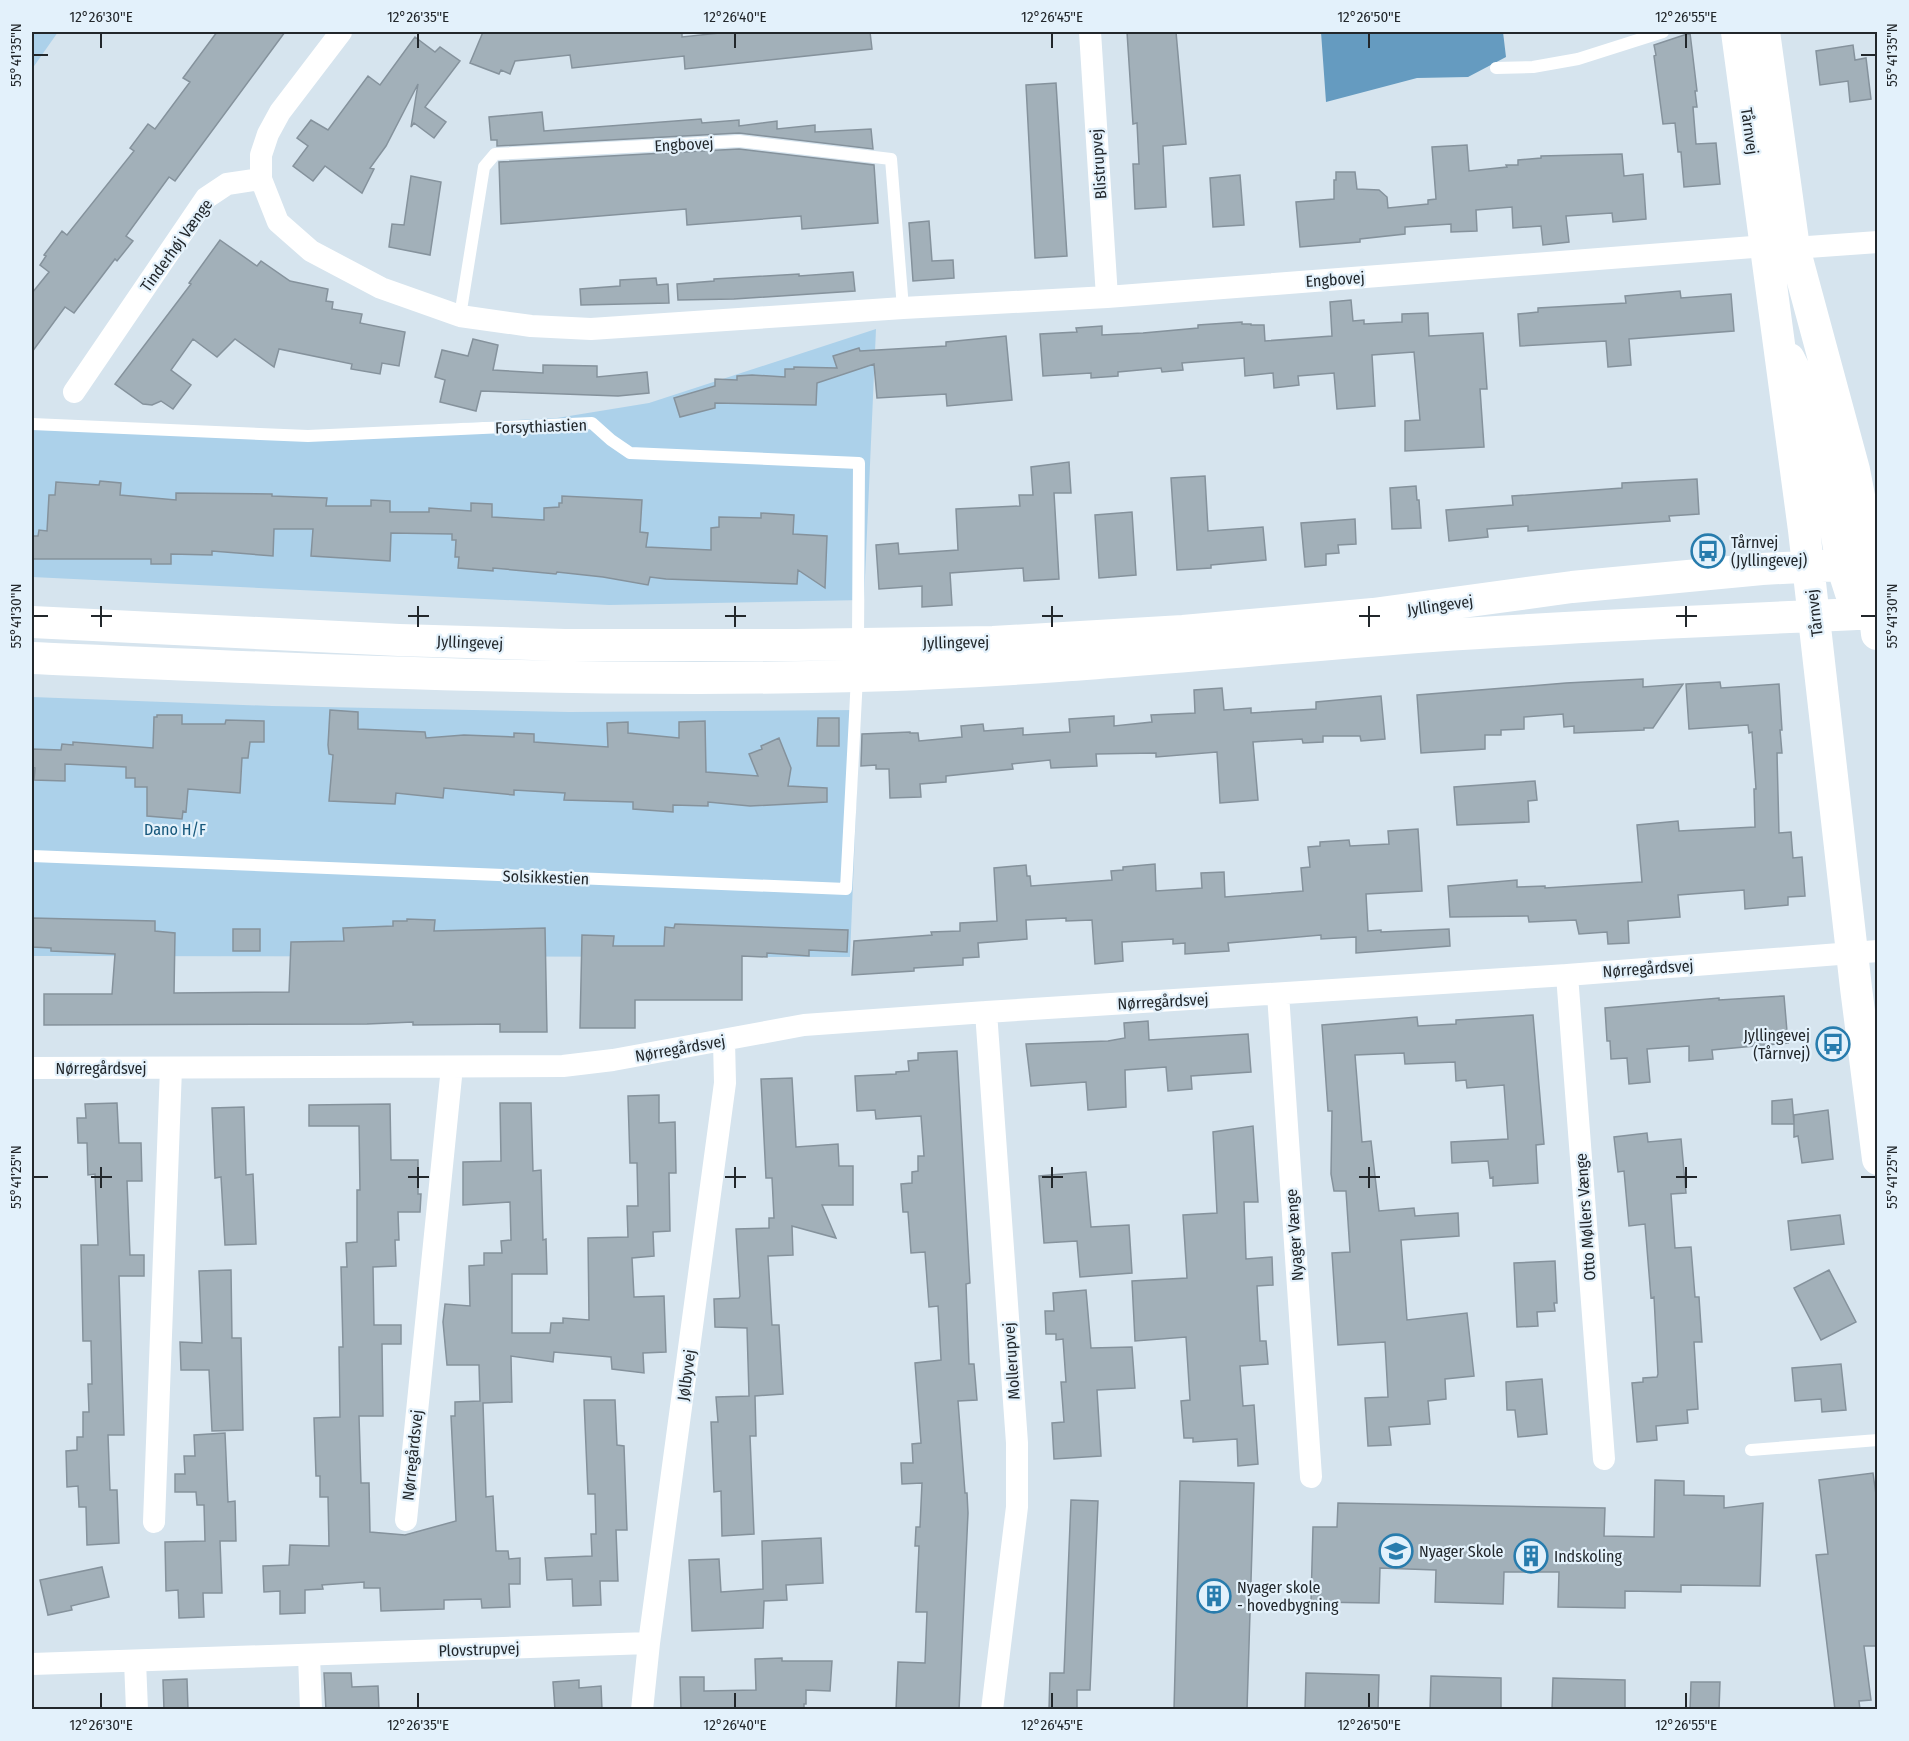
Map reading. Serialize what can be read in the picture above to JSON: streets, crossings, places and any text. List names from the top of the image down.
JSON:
{
  "streets": {
    "street": [
      "Tårnvej",
      "Engbovej",
      "Blistrupvej",
      "Tinderhøj Vænge",
      "Jyllingevej",
      "Nørregårdsvej",
      "Otto Møllers Vænge",
      "Nyager Vænge",
      "Mollerupvej",
      "Jølbyvej",
      "Plovstrupvej"
    ],
    "lane": ["Forsythiastien", "Solsikkestien"]
  },
  "crossings": [
    ["Tårnvej", "Engbovej"],
    ["Tårnvej", "Jyllingevej"],
    ["Tårnvej", "Nørregårdsvej"],
    ["Engbovej", "Blistrupvej"],
    ["Engbovej", "Tinderhøj Vænge"],
    ["Forsythiastien", "Jyllingevej"],
    ["Jyllingevej", "Solsikkestien"],
    ["Nørregårdsvej", "Otto Møllers Vænge"],
    ["Nørregårdsvej", "Nyager Vænge"],
    ["Nørregårdsvej", "Mollerupvej"],
    ["Nørregårdsvej", "Jølbyvej"],
    ["Jølbyvej", "Plovstrupvej"]
  ],
  "parks": ["Dano H/F"],
  "places": {
    "bus stop": ["Tårnvej (Jyllingevej)", "Jyllingevej (Tårnvej)"],
    "school or university": ["Nyager Skole"],
    "building": ["Indskoling", "Nyager skole - hovedbygning"]
  },
  "coordinates": [
    "12°26'30\"E",
    "12°26'35\"E",
    "12°26'40\"E",
    "12°26'45\"E",
    "12°26'50\"E",
    "12°26'55\"E",
    "55°41'35\"N",
    "55°41'30\"N",
    "55°41'25\"N"
  ]
}
